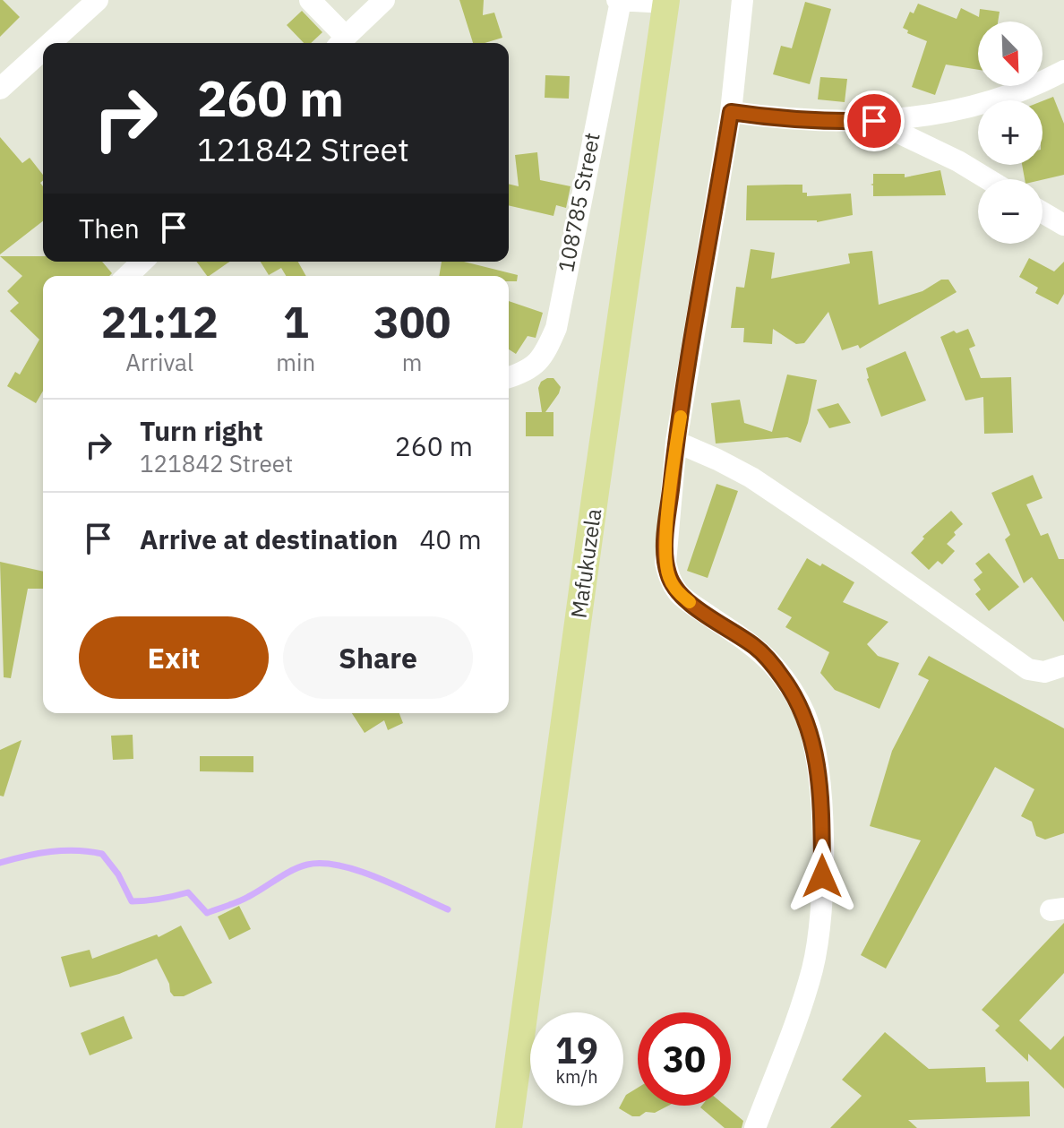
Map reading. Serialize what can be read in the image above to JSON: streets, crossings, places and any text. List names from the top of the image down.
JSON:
{
  "streets": {
    "main road": ["Mafukuzela"],
    "street": ["108785 Street"]
  },
  "crossings": [
    ["108785 Street", "Mafukuzela"]
  ],
  "north": "bottom right",
  "page": {
    "map_buttons": ["+", "−"],
    "turn": ["260 m", "121842 Street"],
    "then": "Then",
    "eta": [
      "21:12",
      "Arrival",
      "1",
      "min",
      "300",
      "m"
    ],
    "list": [
      {
        "name": "Turn right",
        "note": "121842 Street",
        "value": "260 m"
      },
      {
        "name": "Arrive at destination",
        "value": "40 m"
      }
    ],
    "buttons": ["Exit", "Share"],
    "speed": "19 km/h",
    "limit": "30"
  }
}
